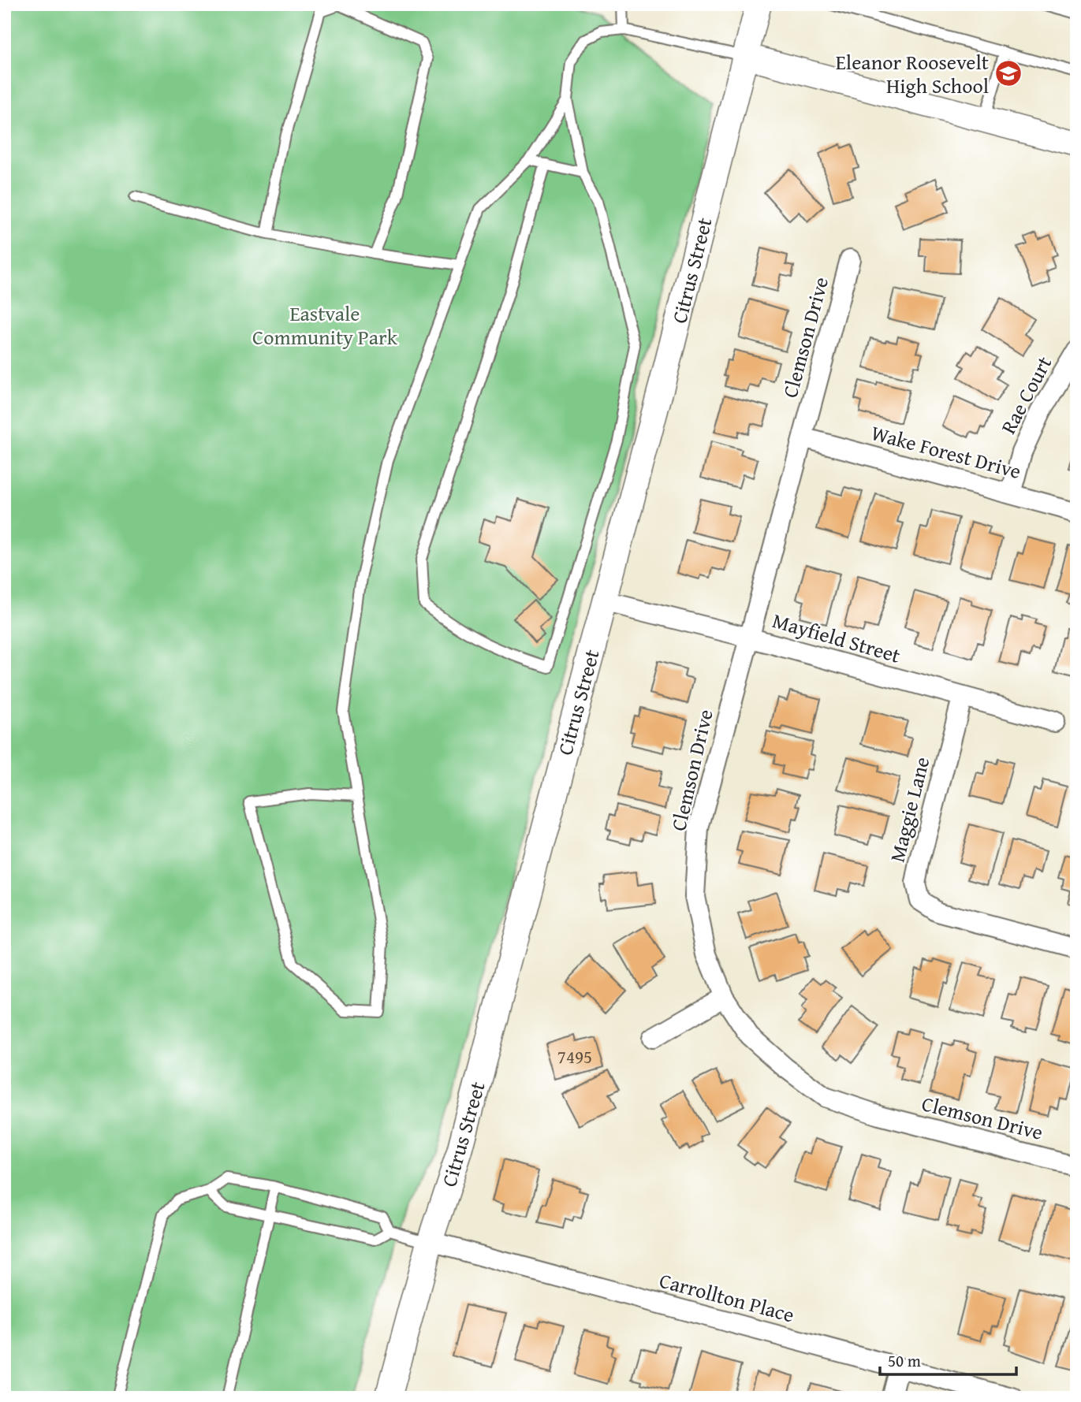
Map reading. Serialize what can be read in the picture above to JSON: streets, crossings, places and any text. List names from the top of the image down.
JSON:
{
  "streets": {
    "street": [
      "Citrus Street",
      "Clemson Drive",
      "Rae Court",
      "Wake Forest Drive",
      "Mayfield Street",
      "Maggie Lane",
      "Carrollton Place"
    ]
  },
  "crossings": [
    ["Citrus Street", "Mayfield Street"],
    ["Citrus Street", "Carrollton Place"],
    ["Clemson Drive", "Wake Forest Drive"],
    ["Clemson Drive", "Mayfield Street"],
    ["Rae Court", "Wake Forest Drive"],
    ["Mayfield Street", "Maggie Lane"]
  ],
  "parks": ["Eastvale Community Park"],
  "places": {
    "school or university": ["Eleanor Roosevelt High School"]
  },
  "house_numbers": ["7495"],
  "scale_bar": "50 m"
}
